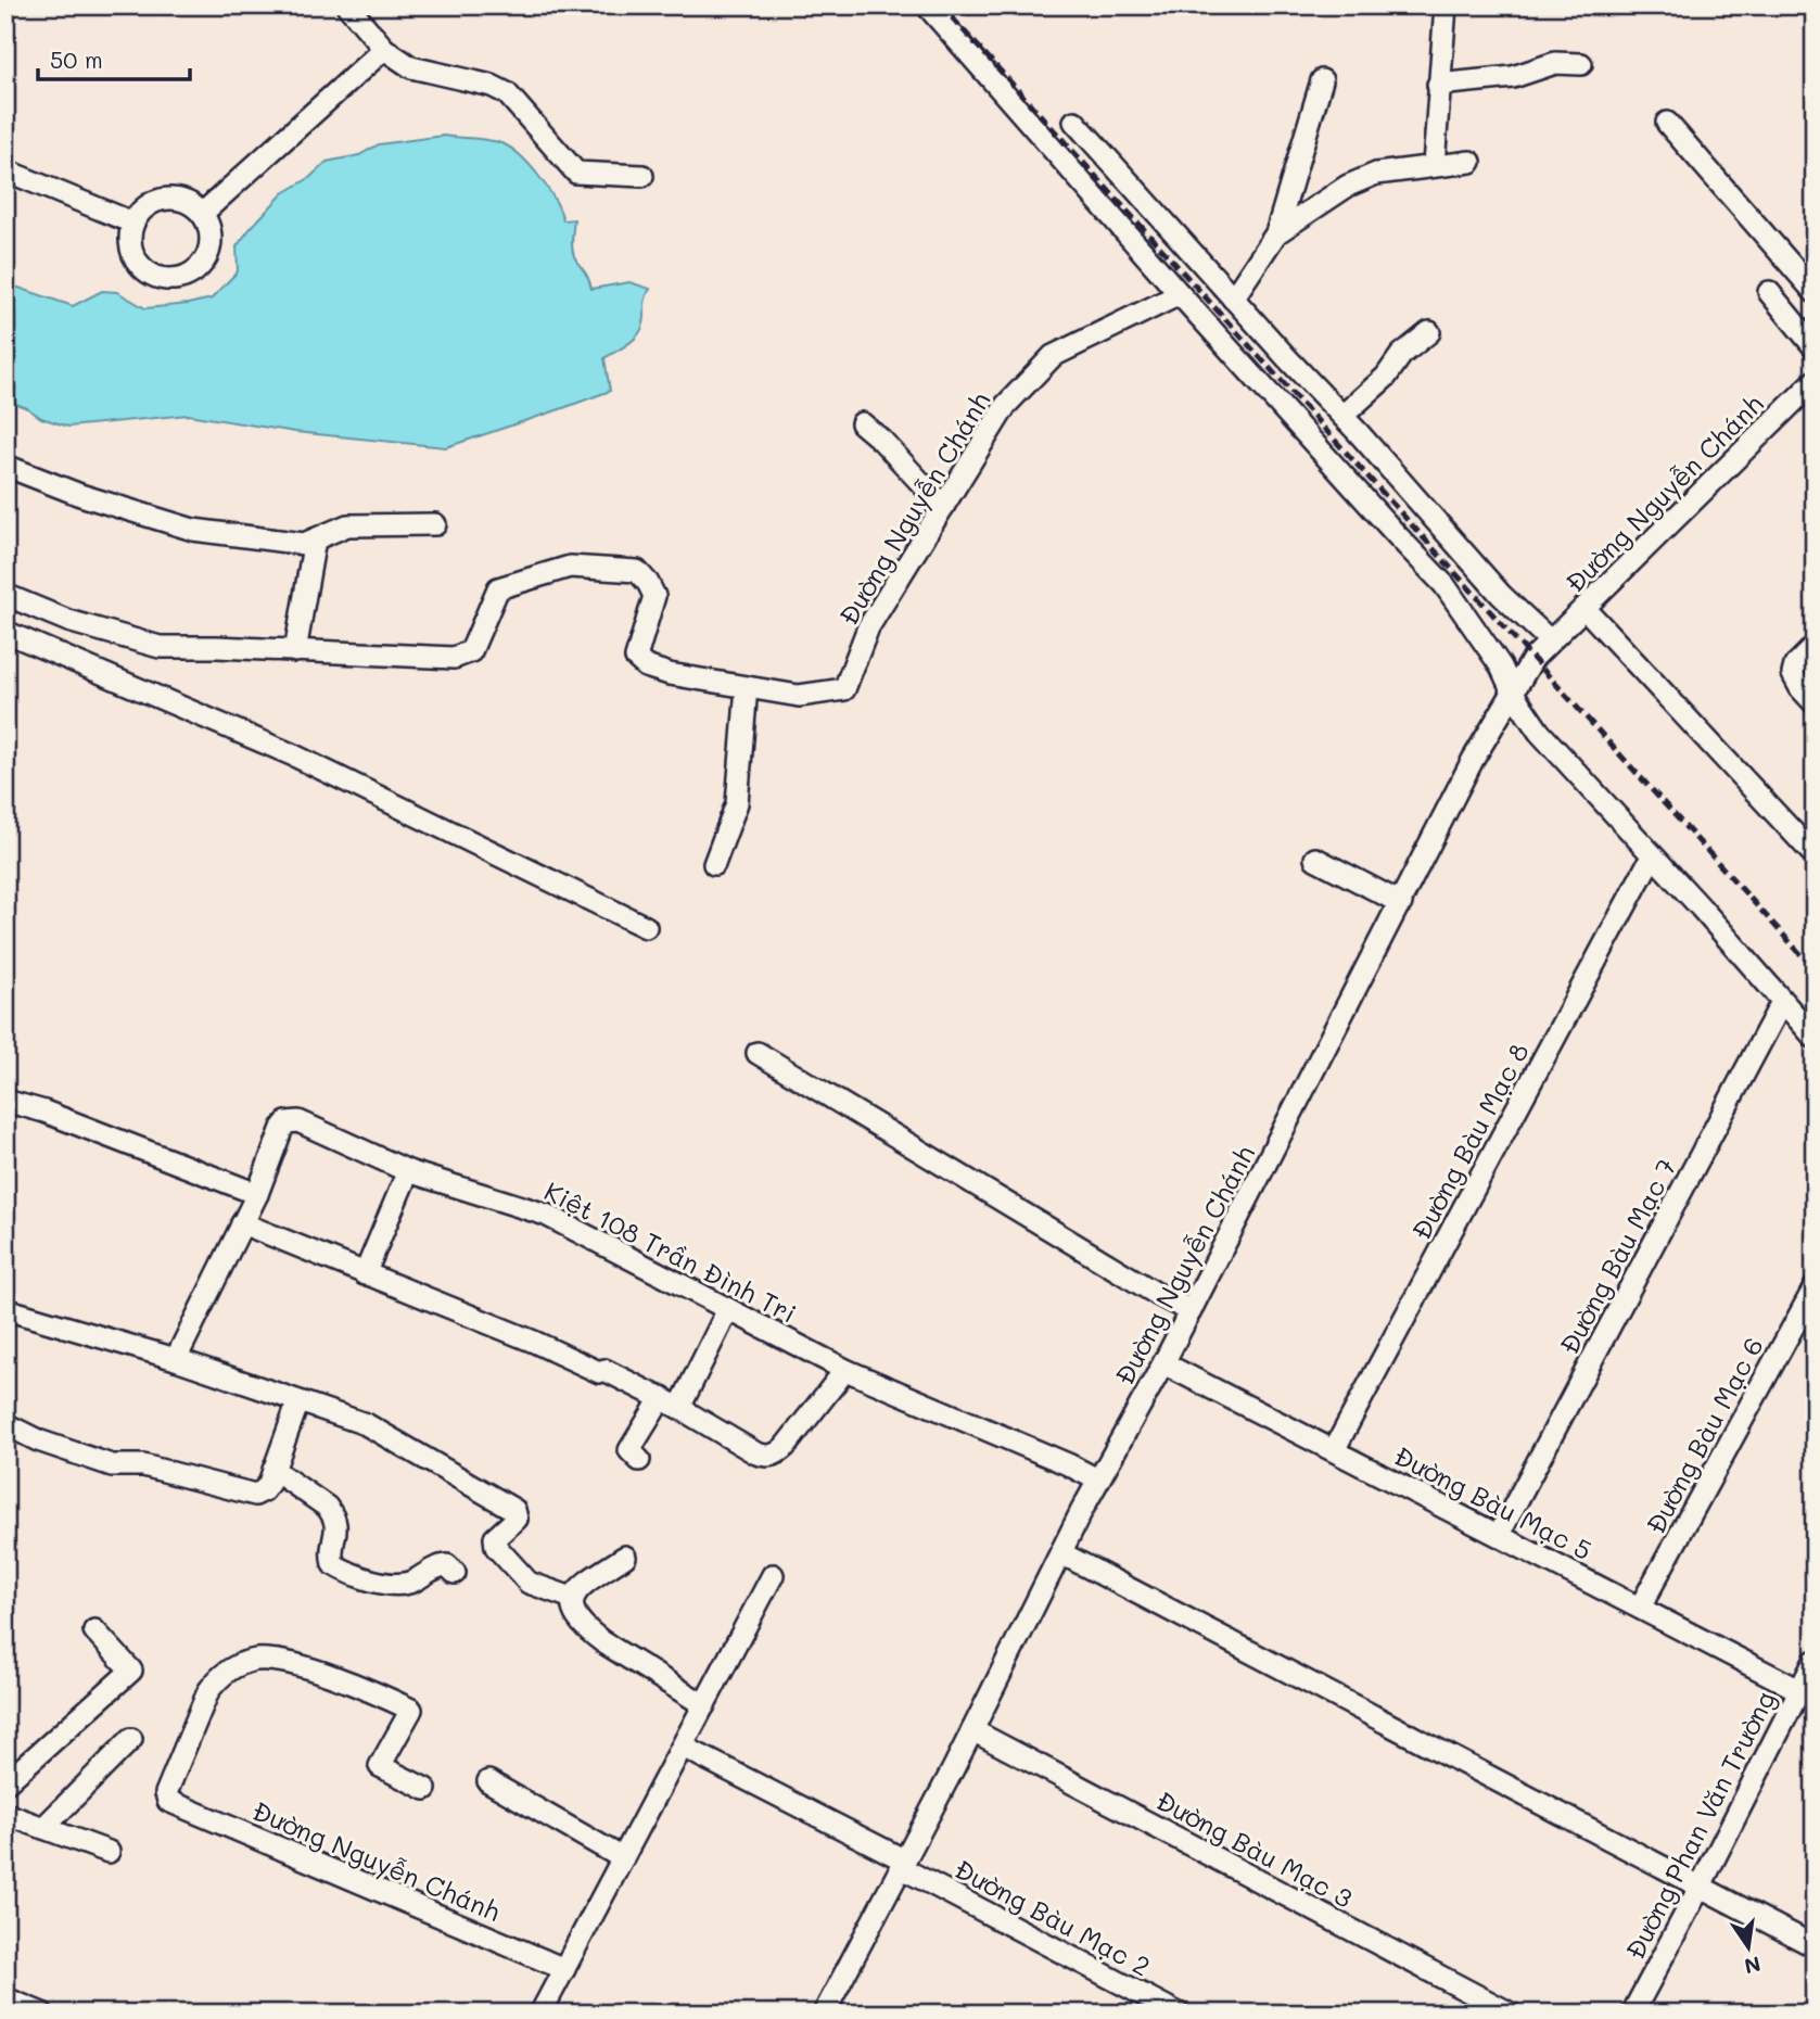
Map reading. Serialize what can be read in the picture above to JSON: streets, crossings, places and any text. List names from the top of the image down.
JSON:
{
  "streets": {
    "street": [
      "Đường Nguyễn Chánh",
      "Đường Bàu Mạc 8",
      "Kiệt 108 Trần Đình Tri",
      "Đường Bàu Mạc 7",
      "Đường Bàu Mạc 6",
      "Đường Bàu Mạc 5",
      "Đường Phan Văn Trường",
      "Đường Bàu Mạc 3",
      "Đường Bàu Mạc 2"
    ]
  },
  "crossings": [
    ["Đường Nguyễn Chánh", "Kiệt 108 Trần Đình Tri"],
    ["Đường Nguyễn Chánh", "Đường Bàu Mạc 5"],
    ["Đường Nguyễn Chánh", "Đường Bàu Mạc 3"],
    ["Đường Nguyễn Chánh", "Đường Bàu Mạc 2"],
    ["Đường Bàu Mạc 8", "Đường Bàu Mạc 5"],
    ["Đường Bàu Mạc 7", "Đường Bàu Mạc 5"],
    ["Đường Bàu Mạc 6", "Đường Bàu Mạc 5"],
    ["Đường Bàu Mạc 5", "Đường Phan Văn Trường"]
  ],
  "scale_bar": "50 m",
  "north": "bottom"
}
